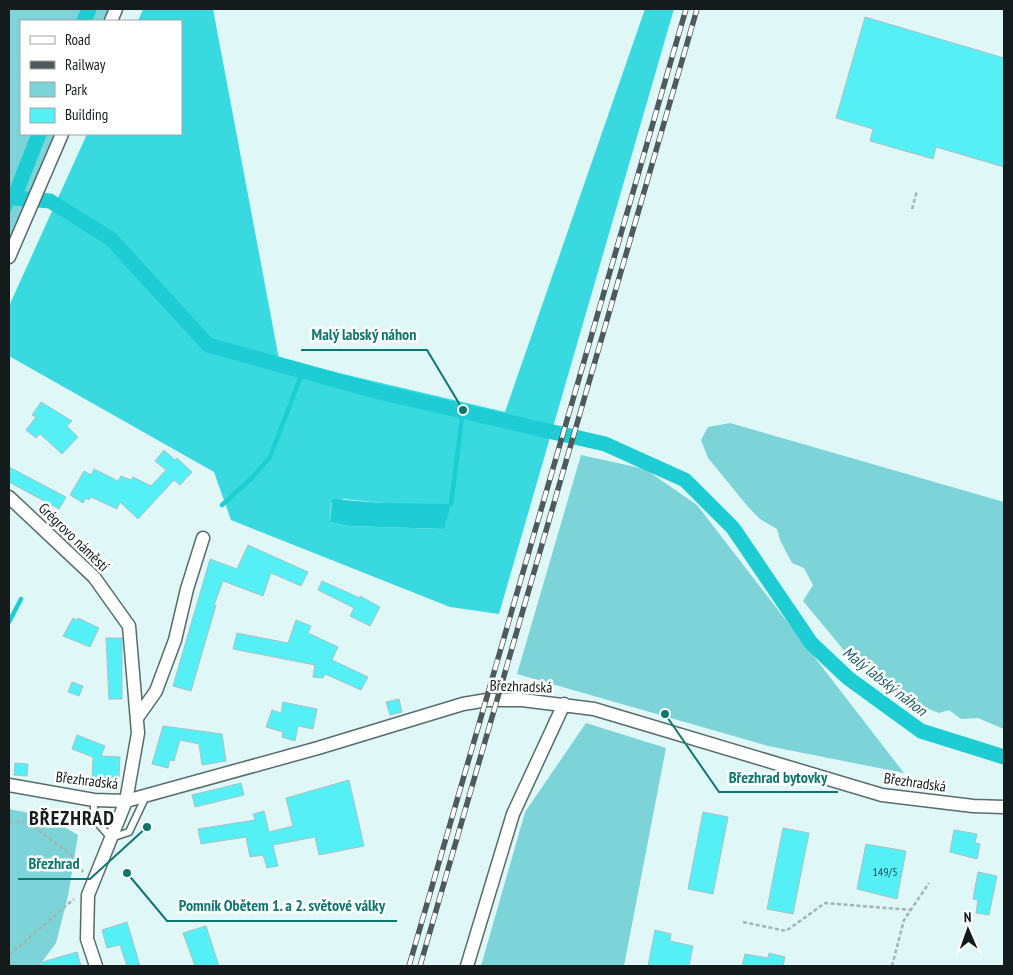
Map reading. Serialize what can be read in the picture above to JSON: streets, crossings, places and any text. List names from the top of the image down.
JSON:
{
  "streets": {
    "street": ["Grégrovo náměstí", "Březhradská"]
  },
  "crossings": [
    ["Grégrovo náměstí", "Březhradská"]
  ],
  "districts": ["BŘEZHRAD"],
  "water": ["Malý labský náhon"],
  "places": [
    "Malý labský náhon",
    "Březhrad bytovky",
    "Březhrad",
    "Pomník Obětem 1. a 2. světové války"
  ],
  "house_numbers": ["149/5"],
  "legend": [
    "Road",
    "Railway",
    "Park",
    "Building"
  ],
  "north": "top"
}
